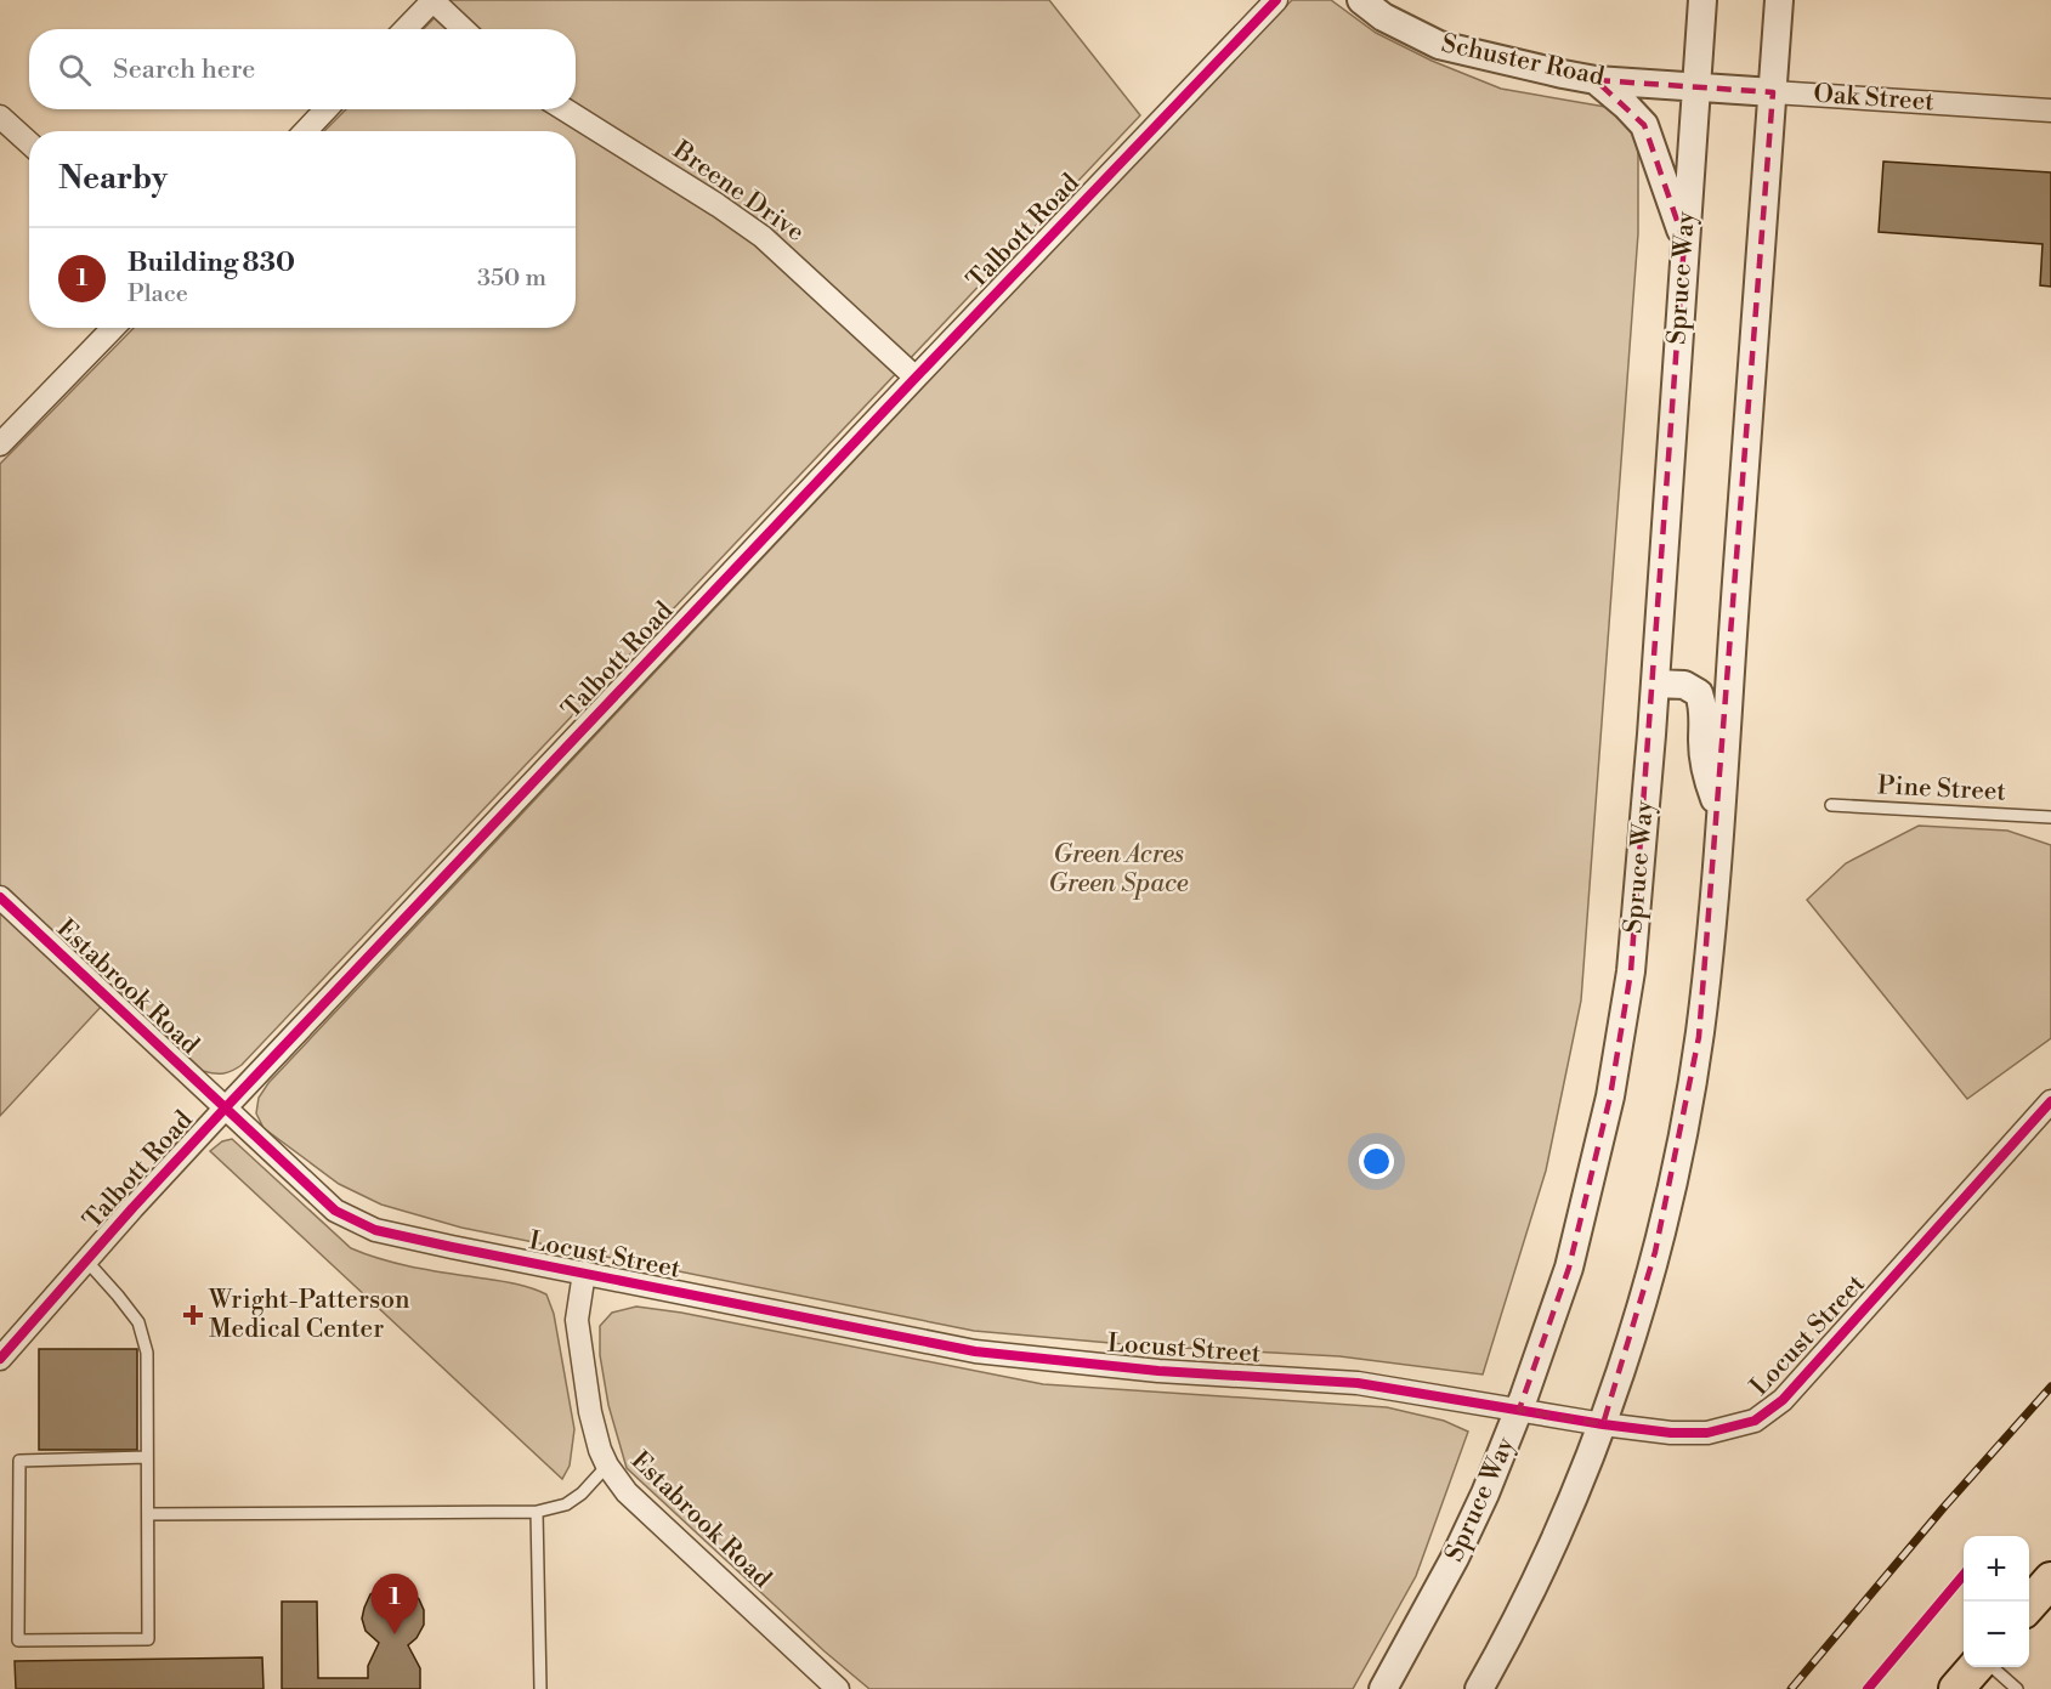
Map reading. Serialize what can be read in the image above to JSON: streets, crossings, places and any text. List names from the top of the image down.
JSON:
{
  "streets": {
    "street": [
      "Schuster Road",
      "Oak Street",
      "Breene Drive",
      "Talbott Road",
      "Spruce Way",
      "Estabrook Road",
      "Locust Street"
    ],
    "lane": ["Pine Street"]
  },
  "crossings": [
    ["Schuster Road", "Oak Street"],
    ["Schuster Road", "Spruce Way"],
    ["Oak Street", "Spruce Way"],
    ["Breene Drive", "Talbott Road"],
    ["Talbott Road", "Estabrook Road"],
    ["Talbott Road", "Locust Street"],
    ["Spruce Way", "Locust Street"],
    ["Estabrook Road", "Locust Street"]
  ],
  "parks": ["Green Acres Green Space"],
  "places": {
    "health": ["Wright-Patterson Medical Center"]
  },
  "page": {
    "search": "Search here",
    "heading": "Nearby",
    "list": [
      {
        "mark": "1",
        "name": "Building 830",
        "note": "Place",
        "value": "350 m"
      }
    ],
    "map_buttons": ["+", "−"],
    "pins": "1"
  }
}
